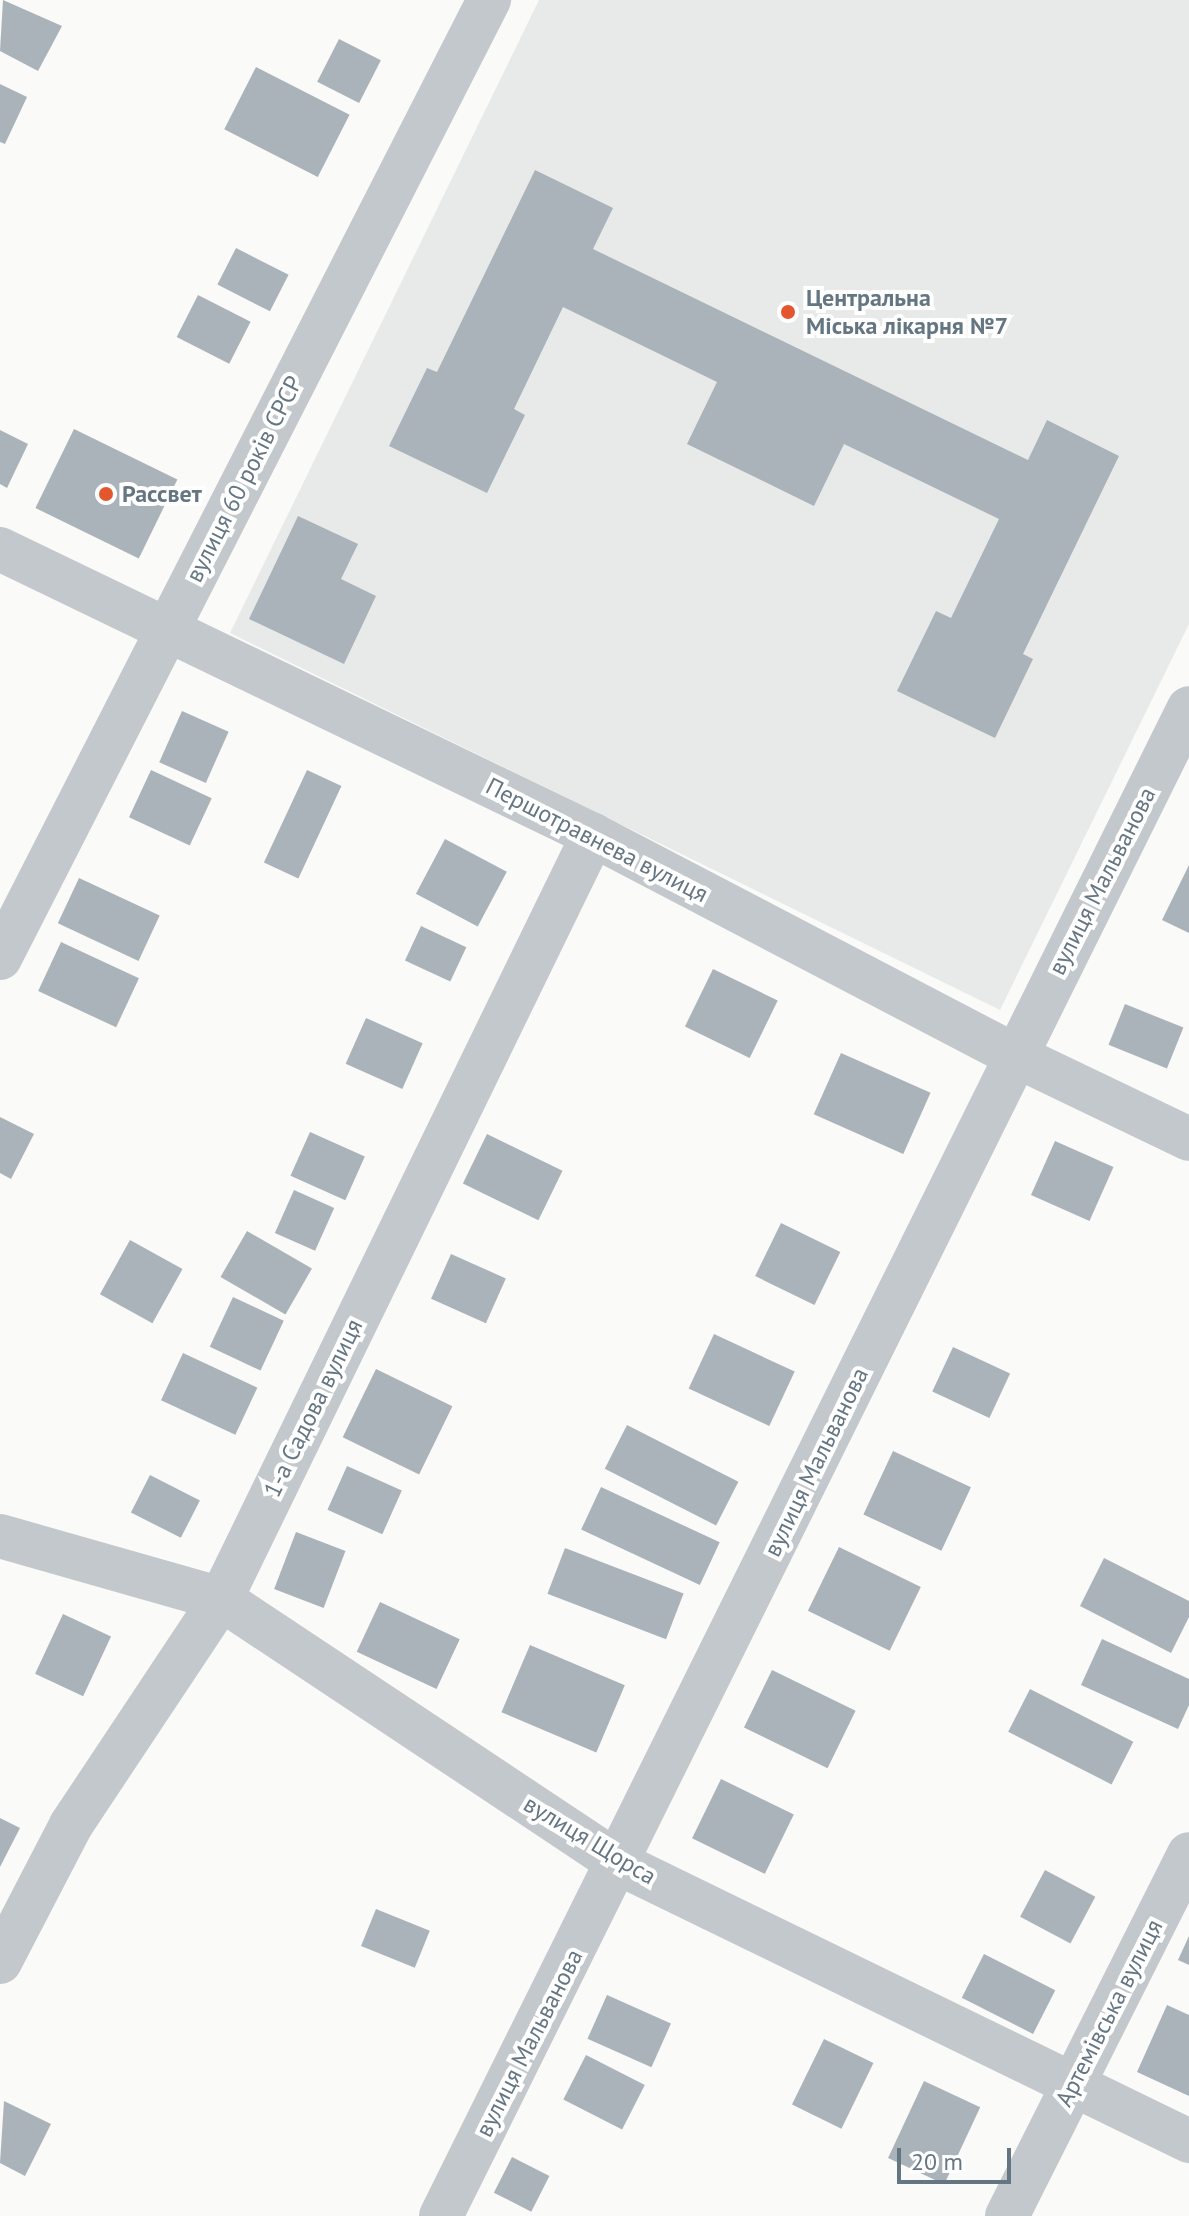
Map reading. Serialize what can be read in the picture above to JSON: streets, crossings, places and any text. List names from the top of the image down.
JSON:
{
  "streets": {
    "street": [
      "вулиця 60 років СРСР",
      "Першотравнева вулиця",
      "вулиця Мальванова",
      "1-а Садова вулиця",
      "вулиця Щорса",
      "Артемівська вулиця"
    ]
  },
  "crossings": [
    ["вулиця 60 років СРСР", "Першотравнева вулиця"],
    ["Першотравнева вулиця", "вулиця Мальванова"],
    ["Першотравнева вулиця", "1-а Садова вулиця"],
    ["вулиця Мальванова", "вулиця Щорса"],
    ["1-а Садова вулиця", "вулиця Щорса"],
    ["вулиця Щорса", "Артемівська вулиця"]
  ],
  "places": ["Центральна Міська лікарня №7", "Рассвет"],
  "scale_bar": "20 m"
}
